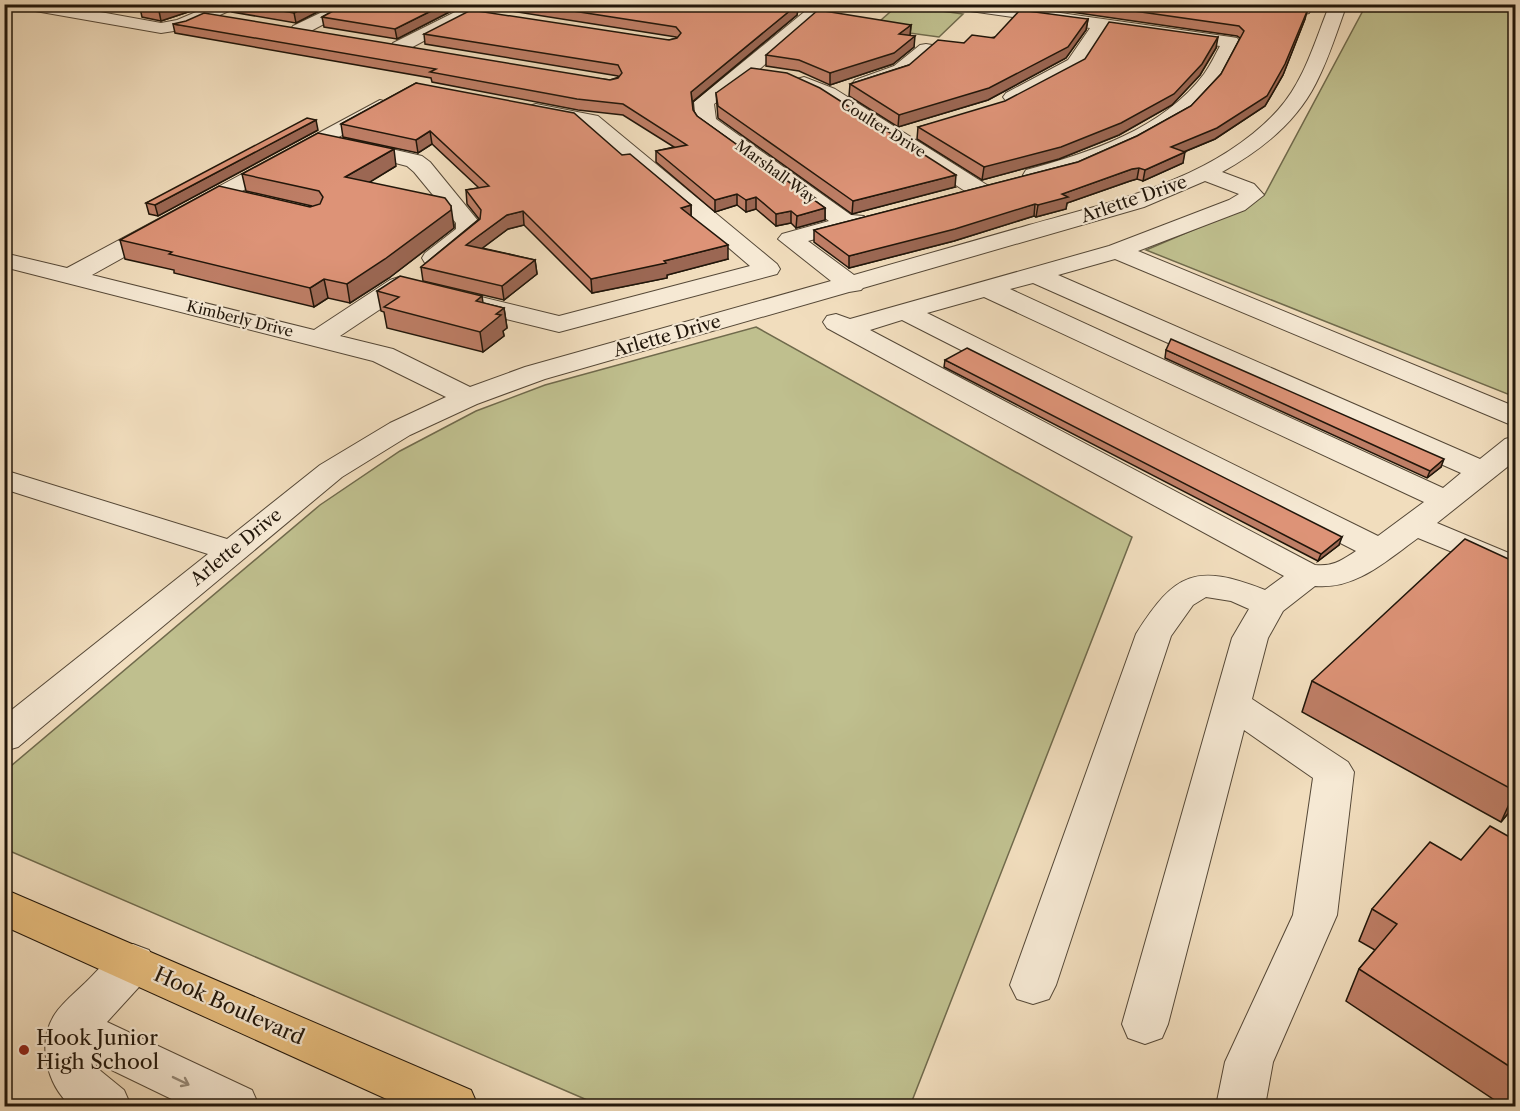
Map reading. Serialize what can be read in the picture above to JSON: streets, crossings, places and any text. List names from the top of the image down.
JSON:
{
  "streets": {
    "main road": ["Hook Boulevard"],
    "street": [
      "Coulter Drive",
      "Marshall Way",
      "Arlette Drive",
      "Kimberly Drive"
    ]
  },
  "crossings": [
    ["Arlette Drive", "Kimberly Drive"]
  ],
  "places": ["Hook Junior High School"]
}
